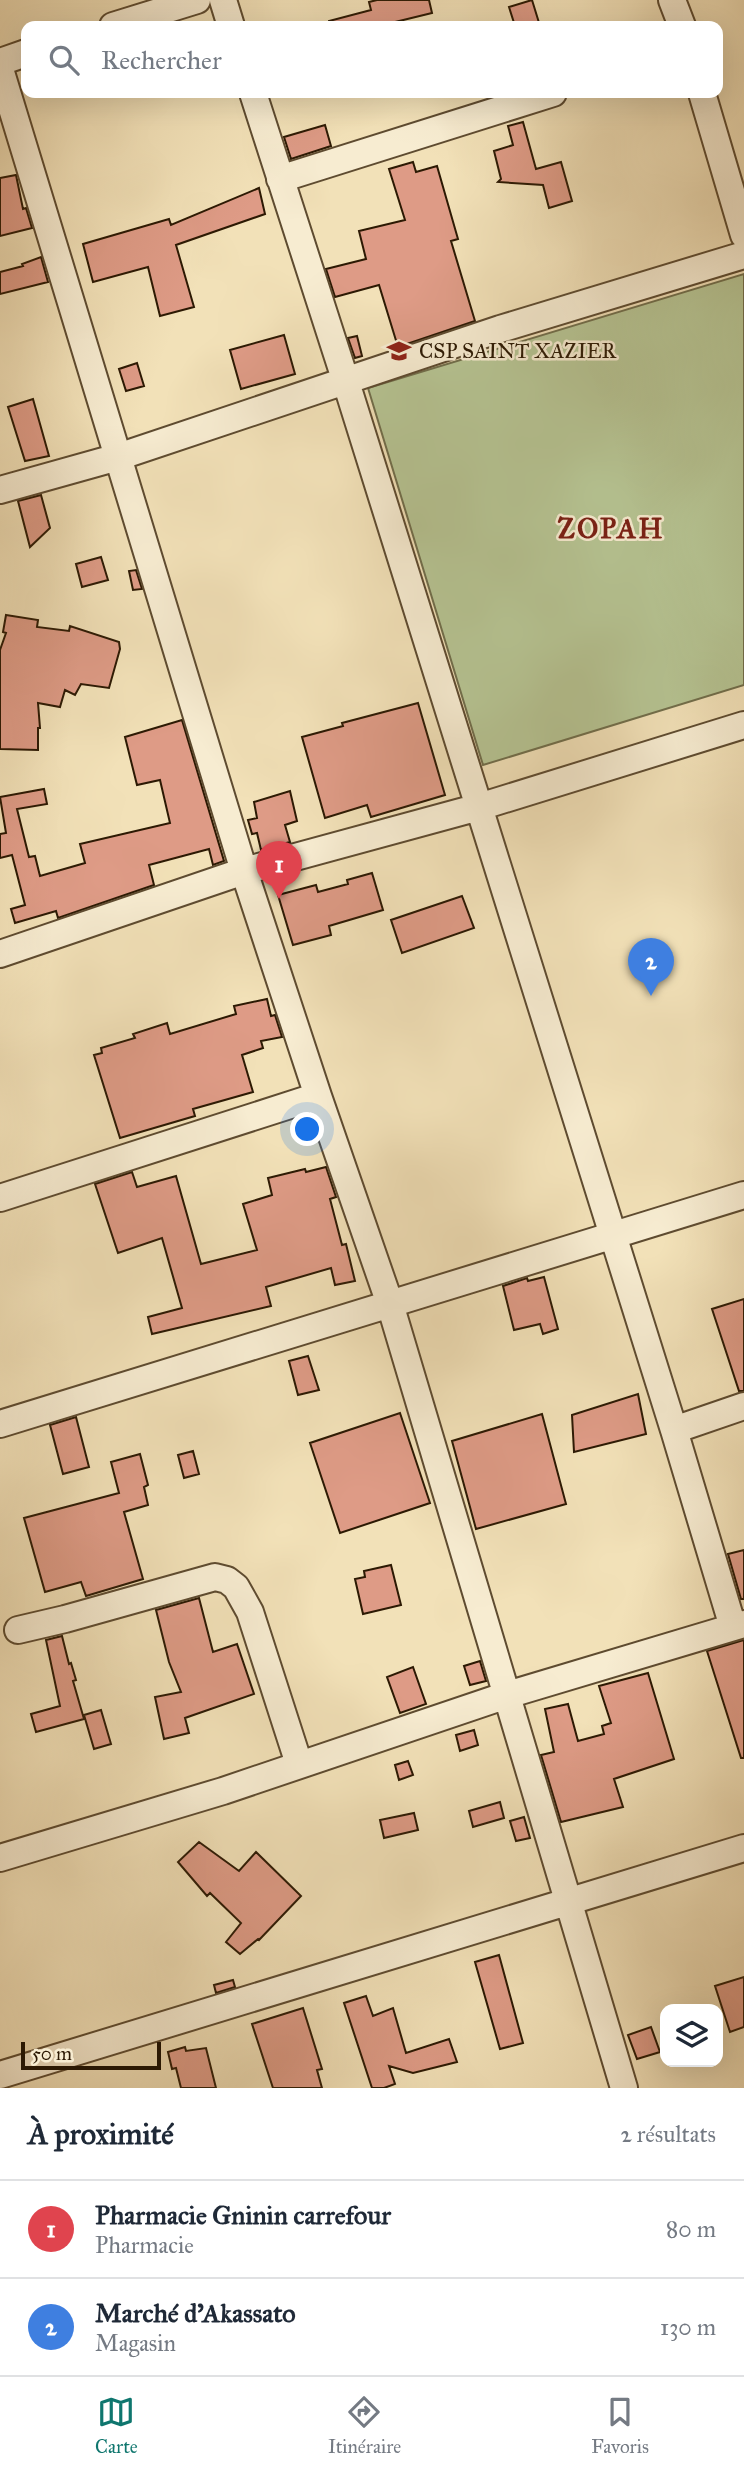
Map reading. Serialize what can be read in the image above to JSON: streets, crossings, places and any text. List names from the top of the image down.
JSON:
{
  "districts": ["ZOPAH"],
  "places": {
    "school or university": ["CSP SAINT XAZIER"]
  },
  "scale_bar": "50 m",
  "page": {
    "search": "Rechercher",
    "pins": ["1", "2"],
    "scale": "50 m",
    "heading": ["À proximité", "2 résultats"],
    "list": [
      {
        "mark": "1",
        "name": "Pharmacie Gninin carrefour",
        "note": "Pharmacie",
        "value": "80 m"
      },
      {
        "mark": "2",
        "name": "Marché d'Akassato",
        "note": "Magasin",
        "value": "130 m"
      }
    ],
    "nav": ["Carte", "Itinéraire", "Favoris"]
  }
}
